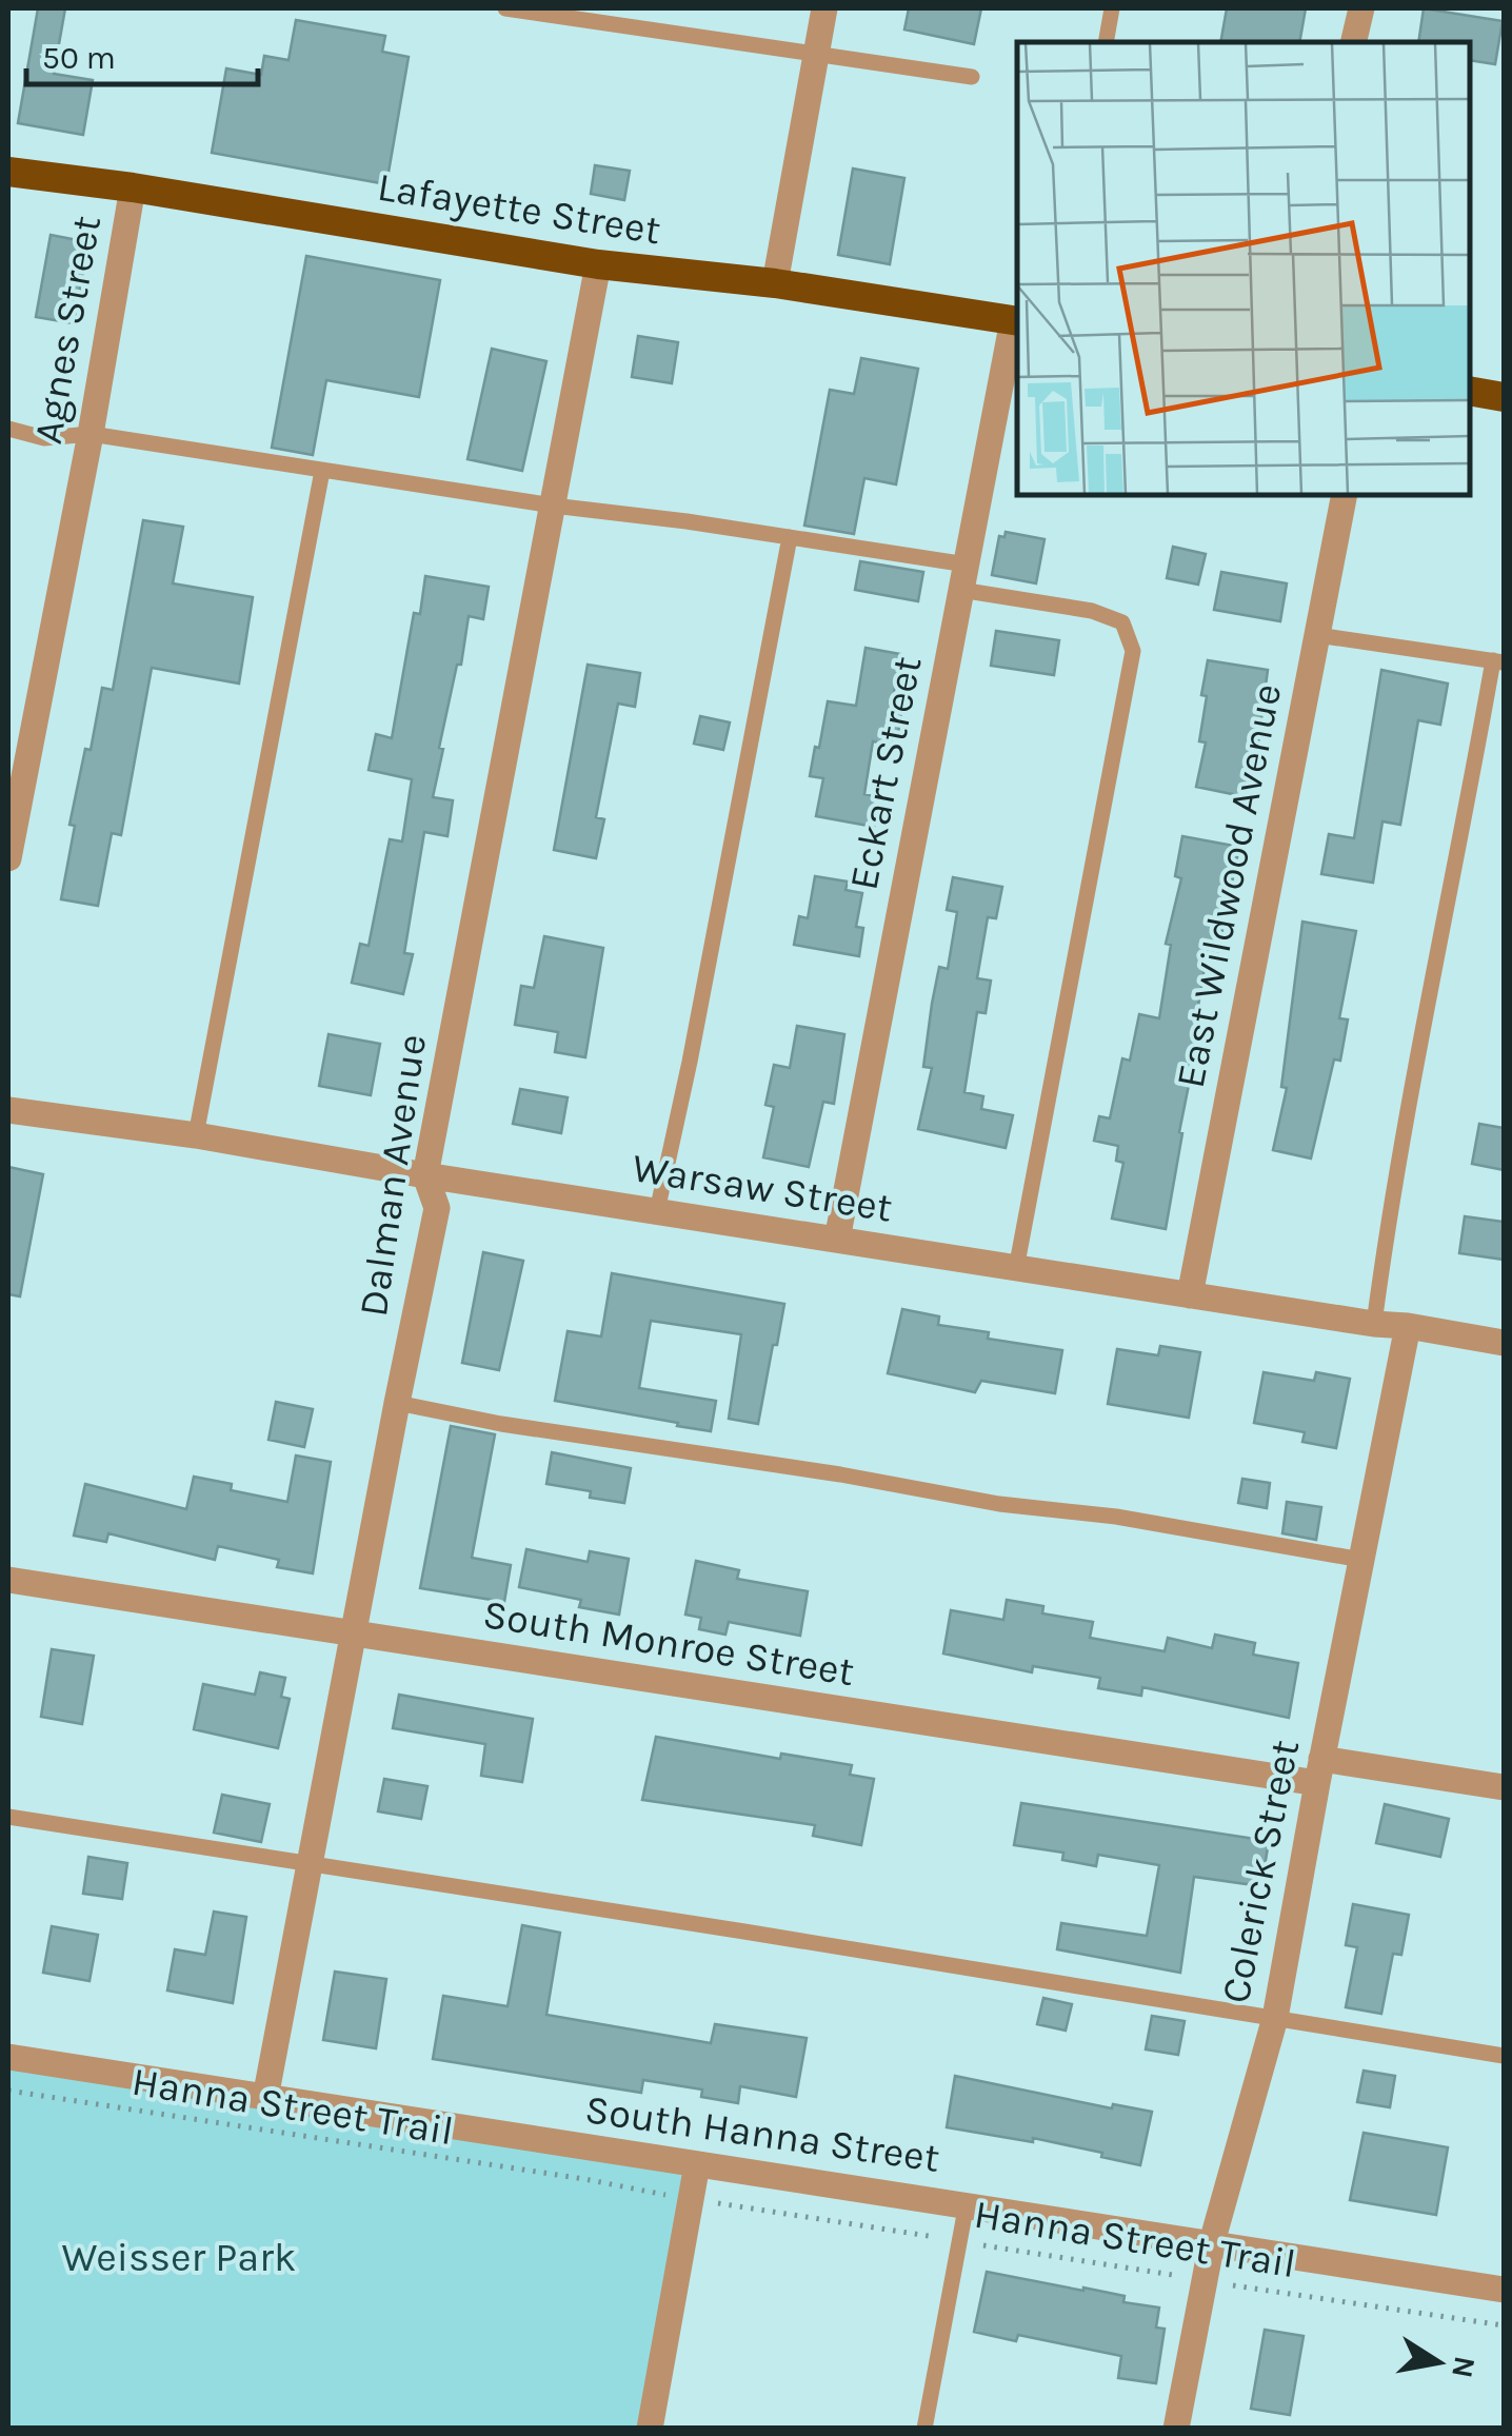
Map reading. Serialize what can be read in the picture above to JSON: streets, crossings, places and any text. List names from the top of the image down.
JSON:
{
  "streets": {
    "highway": ["Lafayette Street"],
    "street": [
      "Agnes Street",
      "Eckart Street",
      "East Wildwood Avenue",
      "Dalman Avenue",
      "Warsaw Street",
      "South Monroe Street",
      "Colerick Street",
      "South Hanna Street"
    ],
    "path": ["Hanna Street Trail"]
  },
  "crossings": [
    ["Lafayette Street", "Agnes Street"],
    ["Lafayette Street", "Eckart Street"],
    ["Lafayette Street", "Dalman Avenue"],
    ["Eckart Street", "Warsaw Street"],
    ["East Wildwood Avenue", "Warsaw Street"],
    ["Dalman Avenue", "Warsaw Street"],
    ["Dalman Avenue", "South Monroe Street"],
    ["Dalman Avenue", "South Hanna Street"],
    ["Warsaw Street", "Colerick Street"],
    ["South Monroe Street", "Colerick Street"],
    ["Colerick Street", "Hanna Street Trail"],
    ["Colerick Street", "South Hanna Street"]
  ],
  "parks": ["Weisser Park"],
  "scale_bar": "50 m",
  "north": "right"
}
